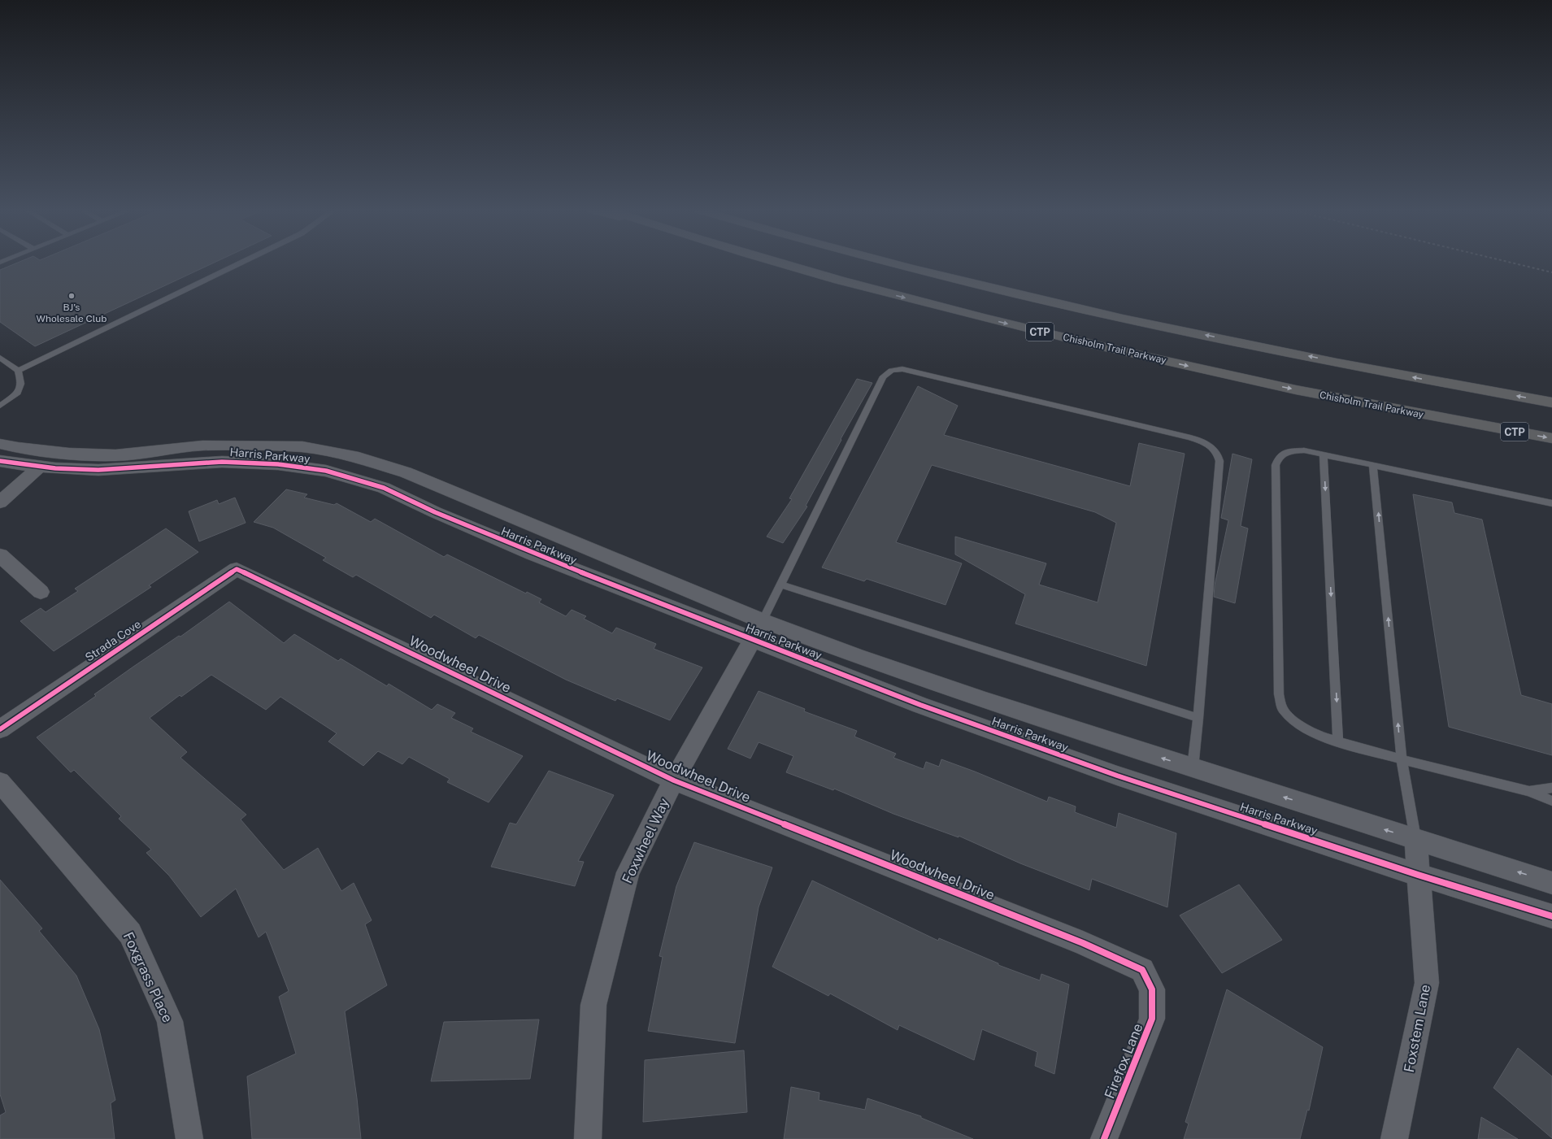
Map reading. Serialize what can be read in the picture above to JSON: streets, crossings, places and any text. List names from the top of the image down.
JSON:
{
  "streets": {
    "highway": ["CTP", "Chisholm Trail Parkway"],
    "street": [
      "Harris Parkway",
      "Strada Cove",
      "Woodwheel Drive",
      "Foxwheel Way",
      "Foxgrass Place",
      "Foxstem Lane",
      "Firefox Lane"
    ]
  },
  "crossings": [
    ["Harris Parkway", "Foxwheel Way"],
    ["Harris Parkway", "Foxstem Lane"],
    ["Strada Cove", "Woodwheel Drive"],
    ["Woodwheel Drive", "Foxwheel Way"],
    ["Woodwheel Drive", "Firefox Lane"]
  ],
  "places": ["BJ's Wholesale Club"]
}
